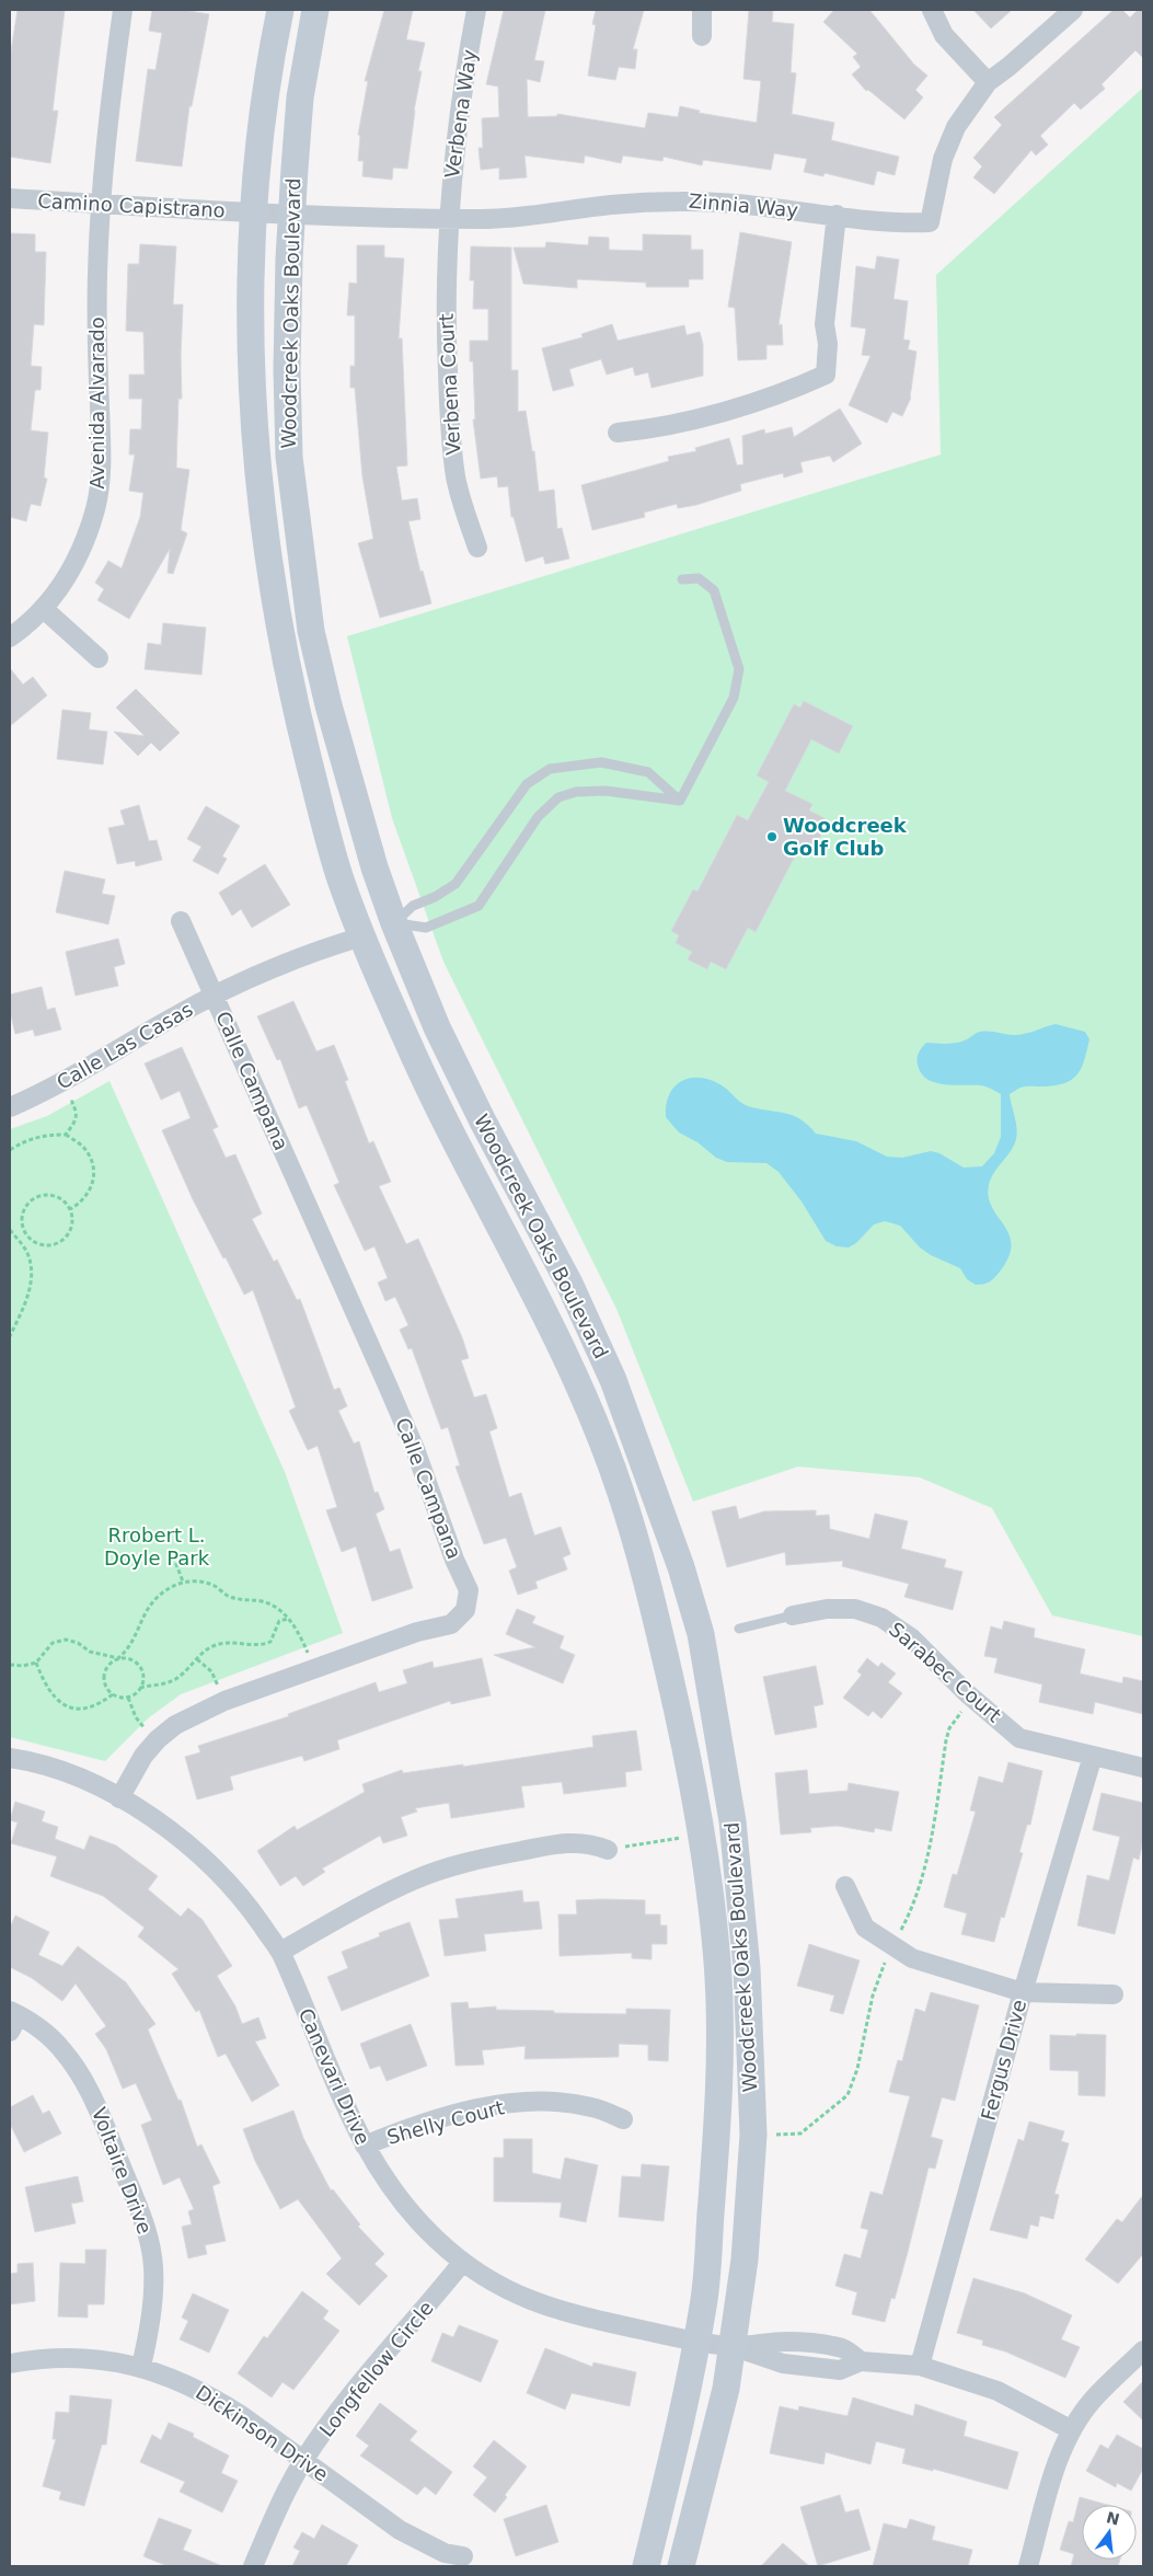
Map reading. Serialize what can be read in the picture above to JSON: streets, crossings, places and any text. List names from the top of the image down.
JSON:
{
  "streets": {
    "main road": ["Woodcreek Oaks Boulevard"],
    "street": [
      "Verbena Way",
      "Camino Capistrano",
      "Zinnia Way",
      "Verbena Court",
      "Avenida Alvarado",
      "Calle Las Casas",
      "Calle Campana",
      "Sarabec Court",
      "Fergus Drive",
      "Canevari Drive",
      "Shelly Court",
      "Voltaire Drive",
      "Longfellow Circle",
      "Dickinson Drive"
    ]
  },
  "crossings": [
    ["Verbena Way", "Zinnia Way"],
    ["Verbena Way", "Verbena Court"],
    ["Camino Capistrano", "Zinnia Way"],
    ["Camino Capistrano", "Woodcreek Oaks Boulevard"],
    ["Camino Capistrano", "Avenida Alvarado"],
    ["Zinnia Way", "Woodcreek Oaks Boulevard"],
    ["Zinnia Way", "Verbena Court"],
    ["Woodcreek Oaks Boulevard", "Calle Las Casas"],
    ["Woodcreek Oaks Boulevard", "Canevari Drive"],
    ["Calle Las Casas", "Calle Campana"],
    ["Calle Campana", "Canevari Drive"],
    ["Sarabec Court", "Fergus Drive"],
    ["Canevari Drive", "Shelly Court"],
    ["Canevari Drive", "Longfellow Circle"],
    ["Voltaire Drive", "Dickinson Drive"],
    ["Longfellow Circle", "Dickinson Drive"]
  ],
  "parks": ["Rrobert L. Doyle Park"],
  "places": ["Woodcreek Golf Club"],
  "north": "top"
}
